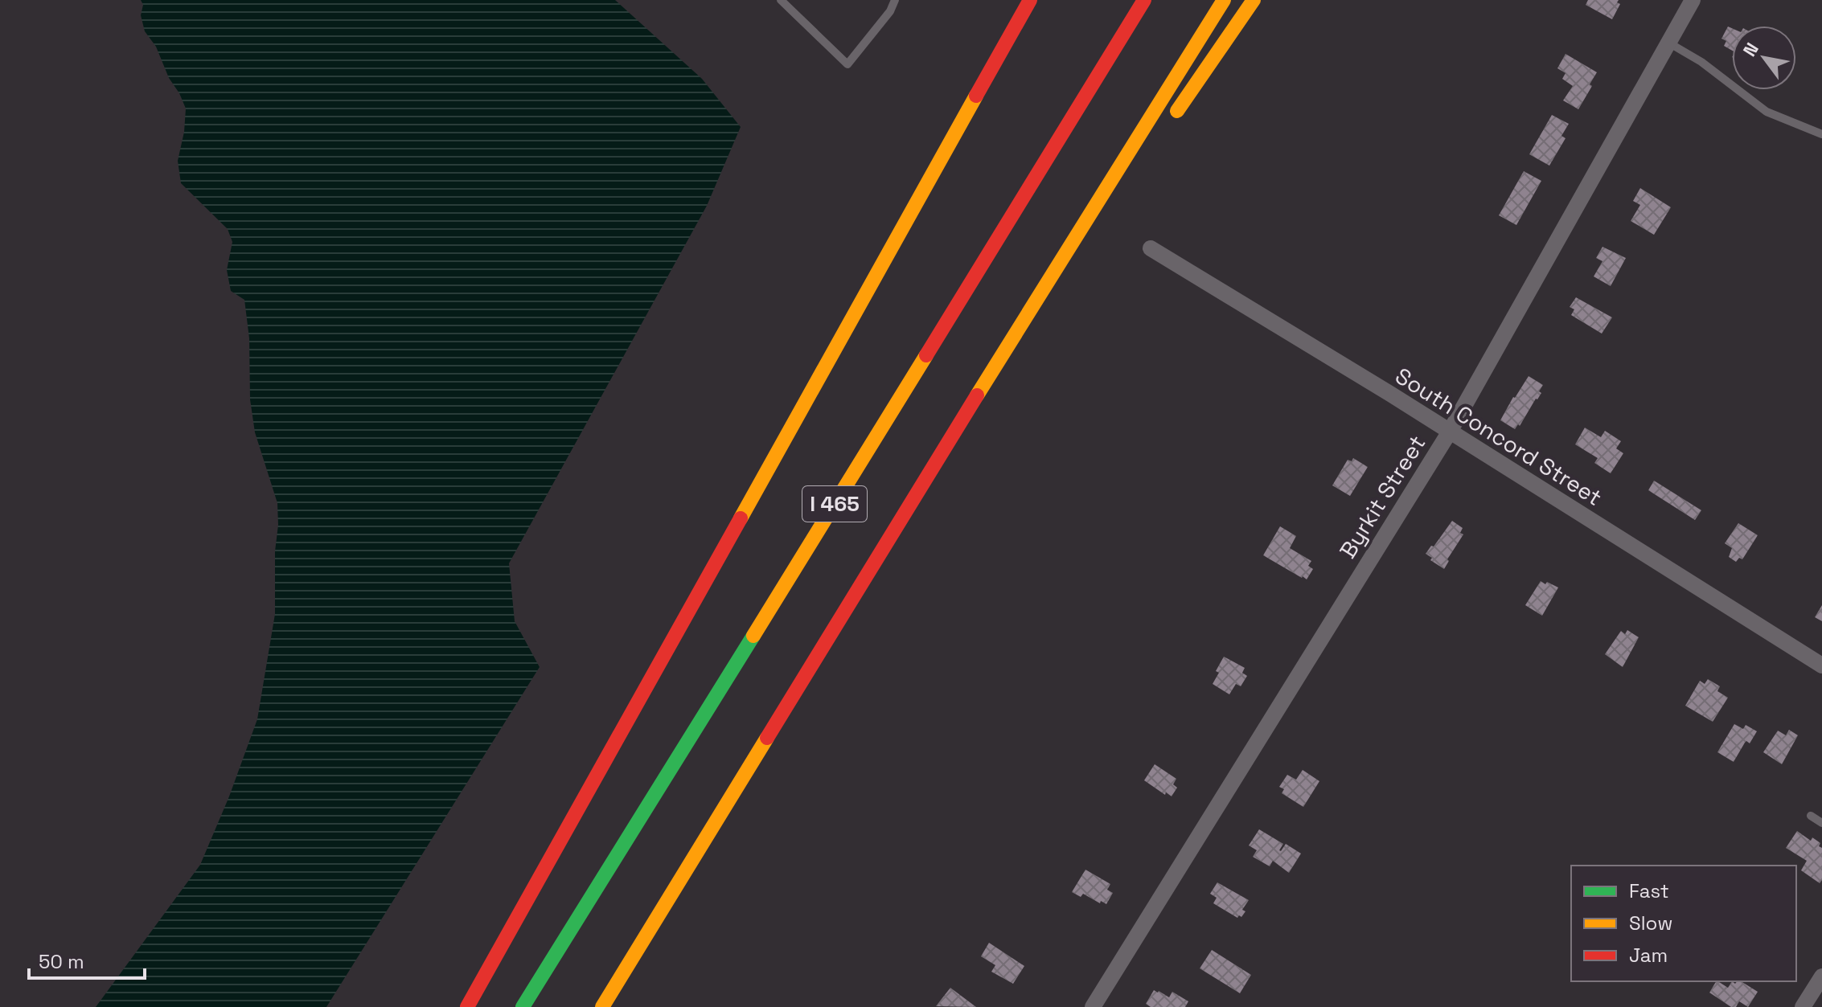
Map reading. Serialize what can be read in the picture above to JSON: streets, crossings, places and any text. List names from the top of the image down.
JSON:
{
  "streets": {
    "highway": ["I 465"],
    "street": ["South Concord Street", "Byrkit Street"]
  },
  "crossings": [
    ["South Concord Street", "Byrkit Street"]
  ],
  "legend": ["Fast", "Slow", "Jam"],
  "scale_bar": "50 m",
  "north": "top left"
}
